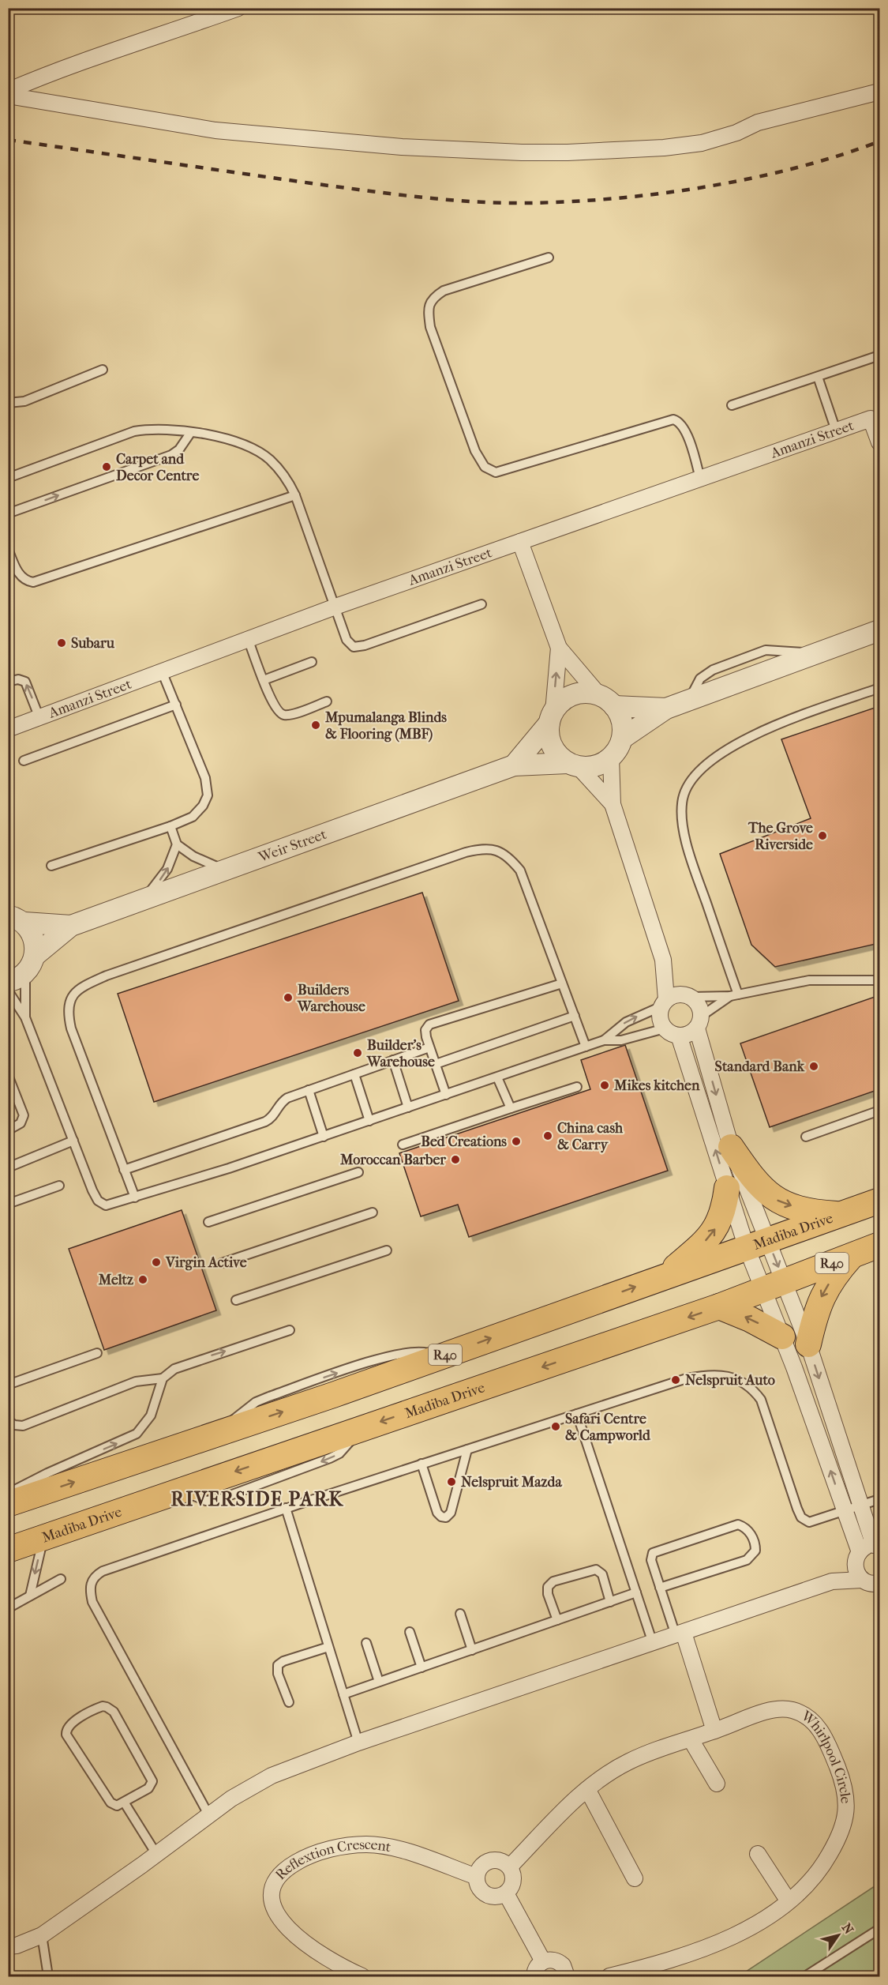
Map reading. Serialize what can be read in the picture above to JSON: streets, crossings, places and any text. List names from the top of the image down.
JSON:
{
  "streets": {
    "main road": ["Madiba Drive", "R40"],
    "street": [
      "Amanzi Street",
      "Weir Street",
      "Whirlpool Circle",
      "Reflextion Crescent"
    ]
  },
  "crossings": [
    ["Whirlpool Circle", "Reflextion Crescent"]
  ],
  "districts": ["RIVERSIDE PARK"],
  "places": [
    "Carpet and Decor Centre",
    "Subaru",
    "Mpumalanga Blinds & Flooring (MBF)",
    "The Grove Riverside",
    "Builders Warehouse",
    "Builder's Warehouse",
    "Standard Bank",
    "Mikes kitchen",
    "China cash & Carry",
    "Bed Creations",
    "Moroccan Barber",
    "Virgin Active",
    "Meltz",
    "Nelspruit Auto",
    "Safari Centre & Campworld",
    "Nelspruit Mazda"
  ],
  "north": "top right"
}
